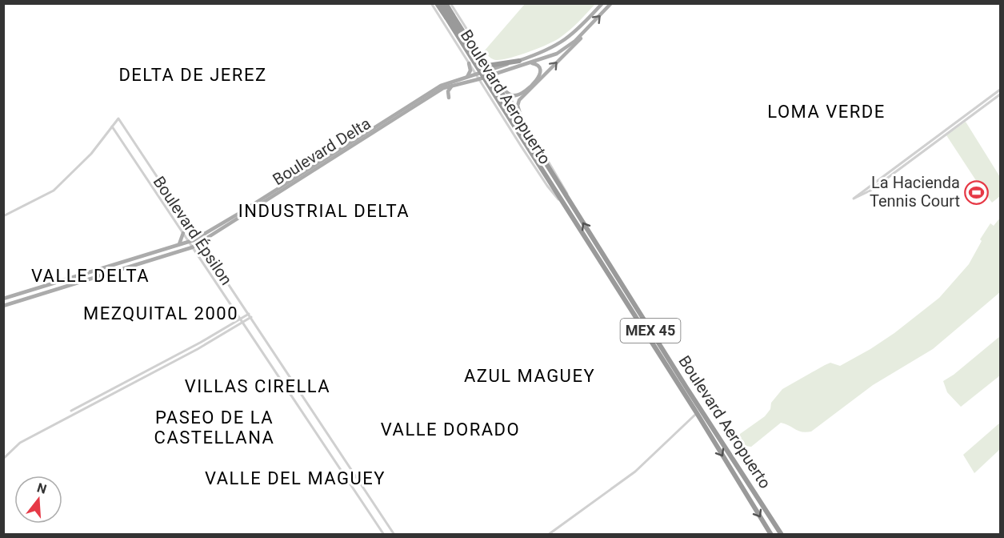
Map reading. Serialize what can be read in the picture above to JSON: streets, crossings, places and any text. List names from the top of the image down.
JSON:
{
  "streets": {
    "highway": ["Boulevard Aeropuerto", "MEX 45"],
    "main road": ["Boulevard Delta"],
    "street": ["Boulevard Épsilon"]
  },
  "crossings": [
    ["Boulevard Aeropuerto", "Boulevard Delta"],
    ["Boulevard Delta", "Boulevard Épsilon"]
  ],
  "districts": [
    "DELTA DE JEREZ",
    "LOMA VERDE",
    "INDUSTRIAL DELTA",
    "VALLE DELTA",
    "MEZQUITAL 2000",
    "AZUL MAGUEY",
    "VILLAS CIRELLA",
    "PASEO DE LA CASTELLANA",
    "VALLE DORADO",
    "VALLE DEL MAGUEY"
  ],
  "places": {
    "sports": ["La Hacienda Tennis Court"]
  },
  "north": "top"
}
